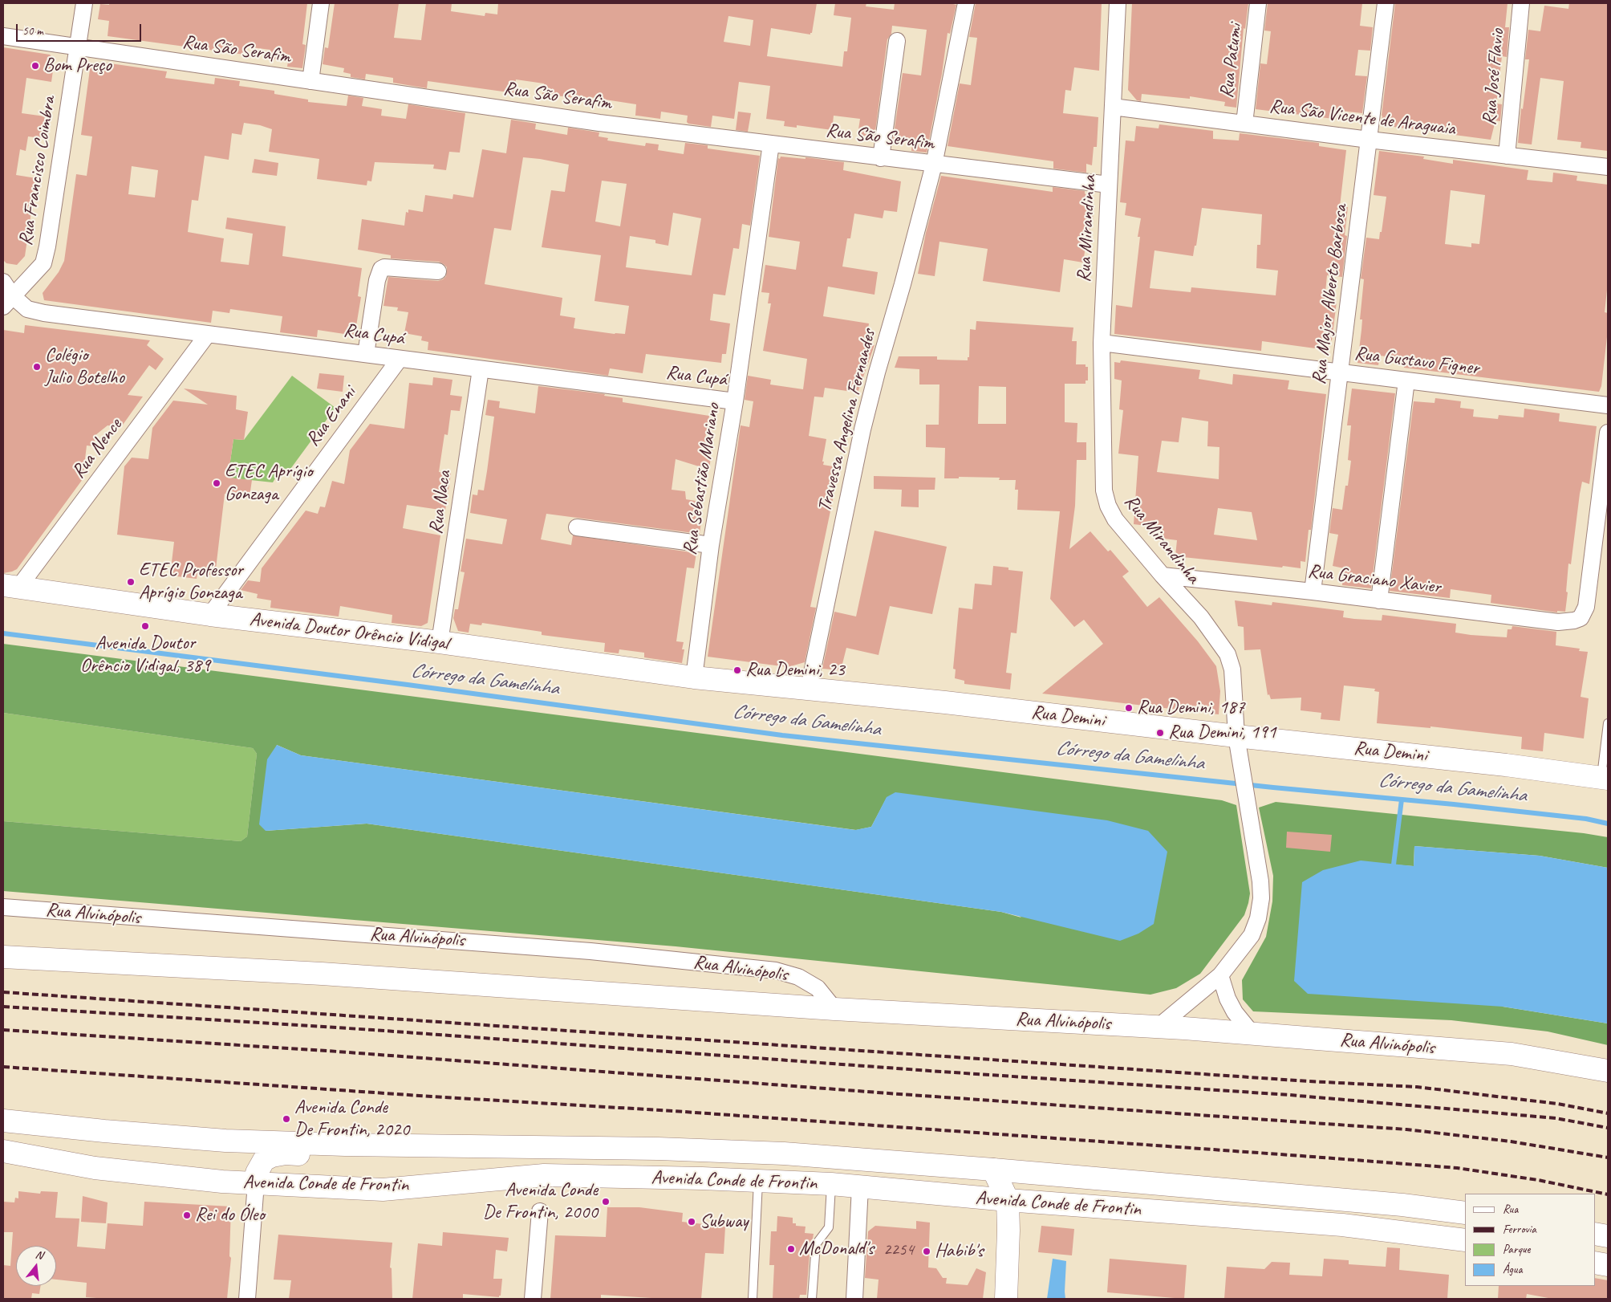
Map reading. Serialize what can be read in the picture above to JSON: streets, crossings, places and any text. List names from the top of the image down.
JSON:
{
  "streets": {
    "main road": [
      "Avenida Doutor Orêncio Vidigal",
      "Rua Demini",
      "Rua Alvinópolis",
      "Avenida Conde de Frontin"
    ],
    "street": [
      "Rua São Serafim",
      "Rua Patumi",
      "Rua José Flavio",
      "Rua São Vicente de Araguaia",
      "Rua Francisco Coimbra",
      "Rua Mirandinha",
      "Rua Major Alberto Barbosa",
      "Rua Cupá",
      "Rua Gustavo Figner",
      "Rua Enani",
      "Travessa Angelina Fernandes",
      "Rua Nence",
      "Rua Sebastião Mariano",
      "Rua Naca",
      "Rua Graciano Xavier"
    ]
  },
  "crossings": [
    ["Rua São Serafim", "Rua Francisco Coimbra"],
    ["Rua São Serafim", "Rua Mirandinha"],
    ["Rua São Serafim", "Travessa Angelina Fernandes"],
    ["Rua São Serafim", "Rua Sebastião Mariano"],
    ["Rua Patumi", "Rua São Vicente de Araguaia"],
    ["Rua José Flavio", "Rua São Vicente de Araguaia"],
    ["Rua São Vicente de Araguaia", "Rua Mirandinha"],
    ["Rua São Vicente de Araguaia", "Rua Major Alberto Barbosa"],
    ["Rua Francisco Coimbra", "Rua Cupá"],
    ["Rua Mirandinha", "Rua Gustavo Figner"],
    ["Rua Mirandinha", "Rua Graciano Xavier"],
    ["Rua Mirandinha", "Rua Demini"],
    ["Rua Mirandinha", "Rua Alvinópolis"],
    ["Rua Major Alberto Barbosa", "Rua Gustavo Figner"],
    ["Rua Major Alberto Barbosa", "Rua Graciano Xavier"],
    ["Rua Cupá", "Rua Enani"],
    ["Rua Cupá", "Rua Nence"],
    ["Rua Cupá", "Rua Sebastião Mariano"],
    ["Rua Cupá", "Rua Naca"],
    ["Rua Enani", "Avenida Doutor Orêncio Vidigal"],
    ["Travessa Angelina Fernandes", "Rua Demini"],
    ["Rua Nence", "Avenida Doutor Orêncio Vidigal"],
    ["Rua Sebastião Mariano", "Avenida Doutor Orêncio Vidigal"],
    ["Rua Sebastião Mariano", "Rua Demini"],
    ["Rua Naca", "Avenida Doutor Orêncio Vidigal"],
    ["Avenida Doutor Orêncio Vidigal", "Rua Demini"]
  ],
  "water": ["Córrego da Gamelinha"],
  "places": [
    "Bom Preço",
    "Colégio Julio Botelho",
    "ETEC Aprígio Gonzaga",
    "ETEC Professor Aprígio Gonzaga",
    "Avenida Doutor Orêncio Vidigal, 389",
    "Rua Demini, 23",
    "Rua Demini, 187",
    "Rua Demini, 191",
    "Avenida Conde De Frontin, 2020",
    "Avenida Conde De Frontin, 2000",
    "Rei do Óleo",
    "Subway",
    "McDonald's",
    "Habib's"
  ],
  "house_numbers": ["2254"],
  "legend": [
    "Rua",
    "Ferrovia",
    "Parque",
    "Água"
  ],
  "scale_bar": "50 m",
  "north": "top"
}
